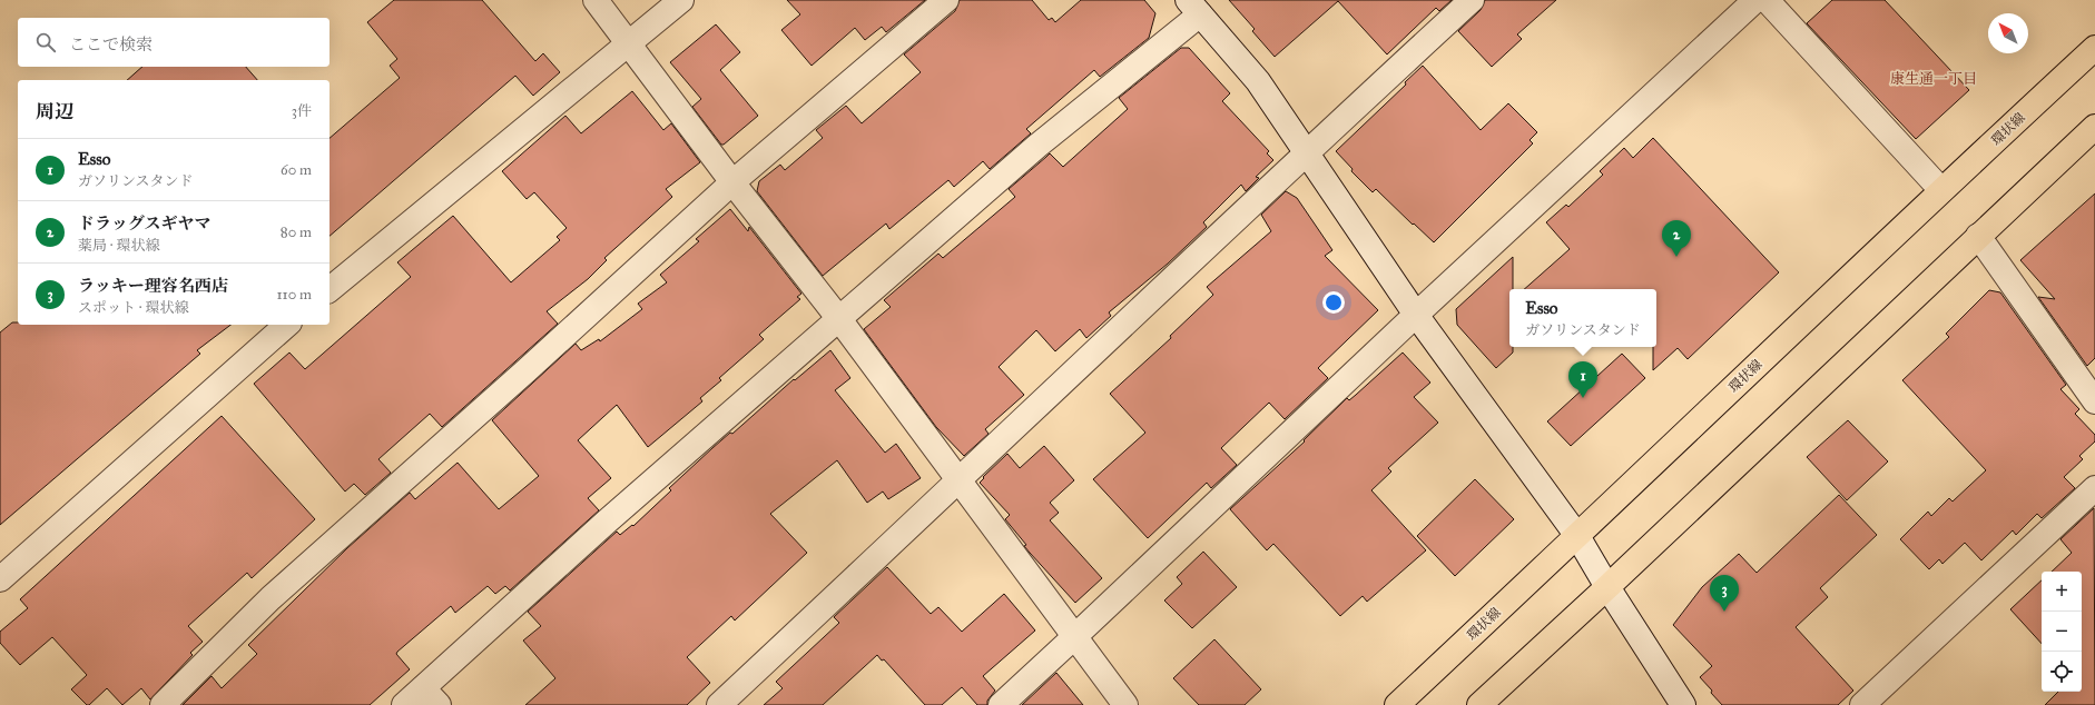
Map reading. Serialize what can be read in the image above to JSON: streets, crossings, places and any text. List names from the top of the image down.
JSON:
{
  "streets": {
    "main road": ["環状線"]
  },
  "districts": ["康生通一丁目"],
  "north": "top left",
  "page": {
    "search": "ここで検索",
    "heading": ["周辺", "3件"],
    "list": [
      {
        "mark": "1",
        "name": "Esso",
        "note": "ガソリンスタンド",
        "value": "60 m"
      },
      {
        "mark": "2",
        "name": "ドラッグスギヤマ",
        "note": "薬局 · 環状線",
        "value": "80 m"
      },
      {
        "mark": "3",
        "name": "ラッキー理容名西店",
        "note": "スポット · 環状線",
        "value": "110 m"
      }
    ],
    "pins": ["2", "1", "3"],
    "popup": ["Esso", "ガソリンスタンド"],
    "map_buttons": ["+", "−"]
  }
}
